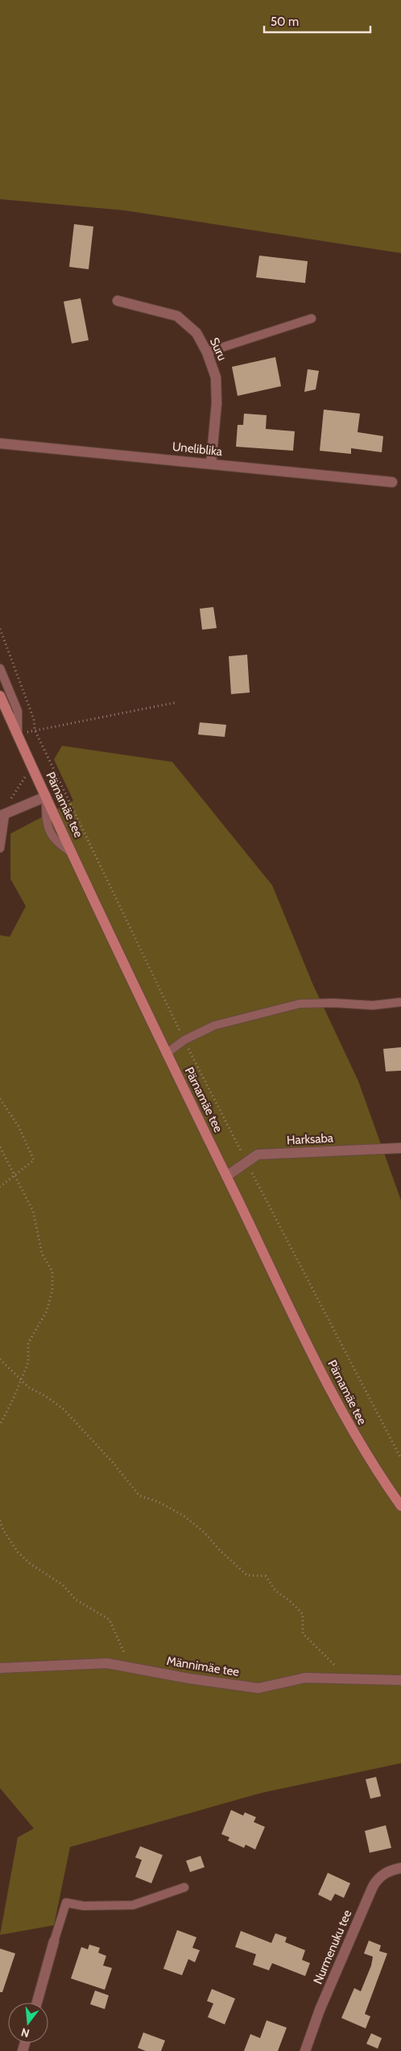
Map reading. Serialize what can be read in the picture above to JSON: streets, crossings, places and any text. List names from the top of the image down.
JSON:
{
  "streets": {
    "main road": ["Pärnamäe tee"],
    "street": [
      "Suru",
      "Uneliblika",
      "Harksaba",
      "Männimäe tee",
      "Nurmenuku tee"
    ]
  },
  "crossings": [
    ["Suru", "Uneliblika"],
    ["Pärnamäe tee", "Harksaba"]
  ],
  "scale_bar": "50 m",
  "north": "bottom"
}
